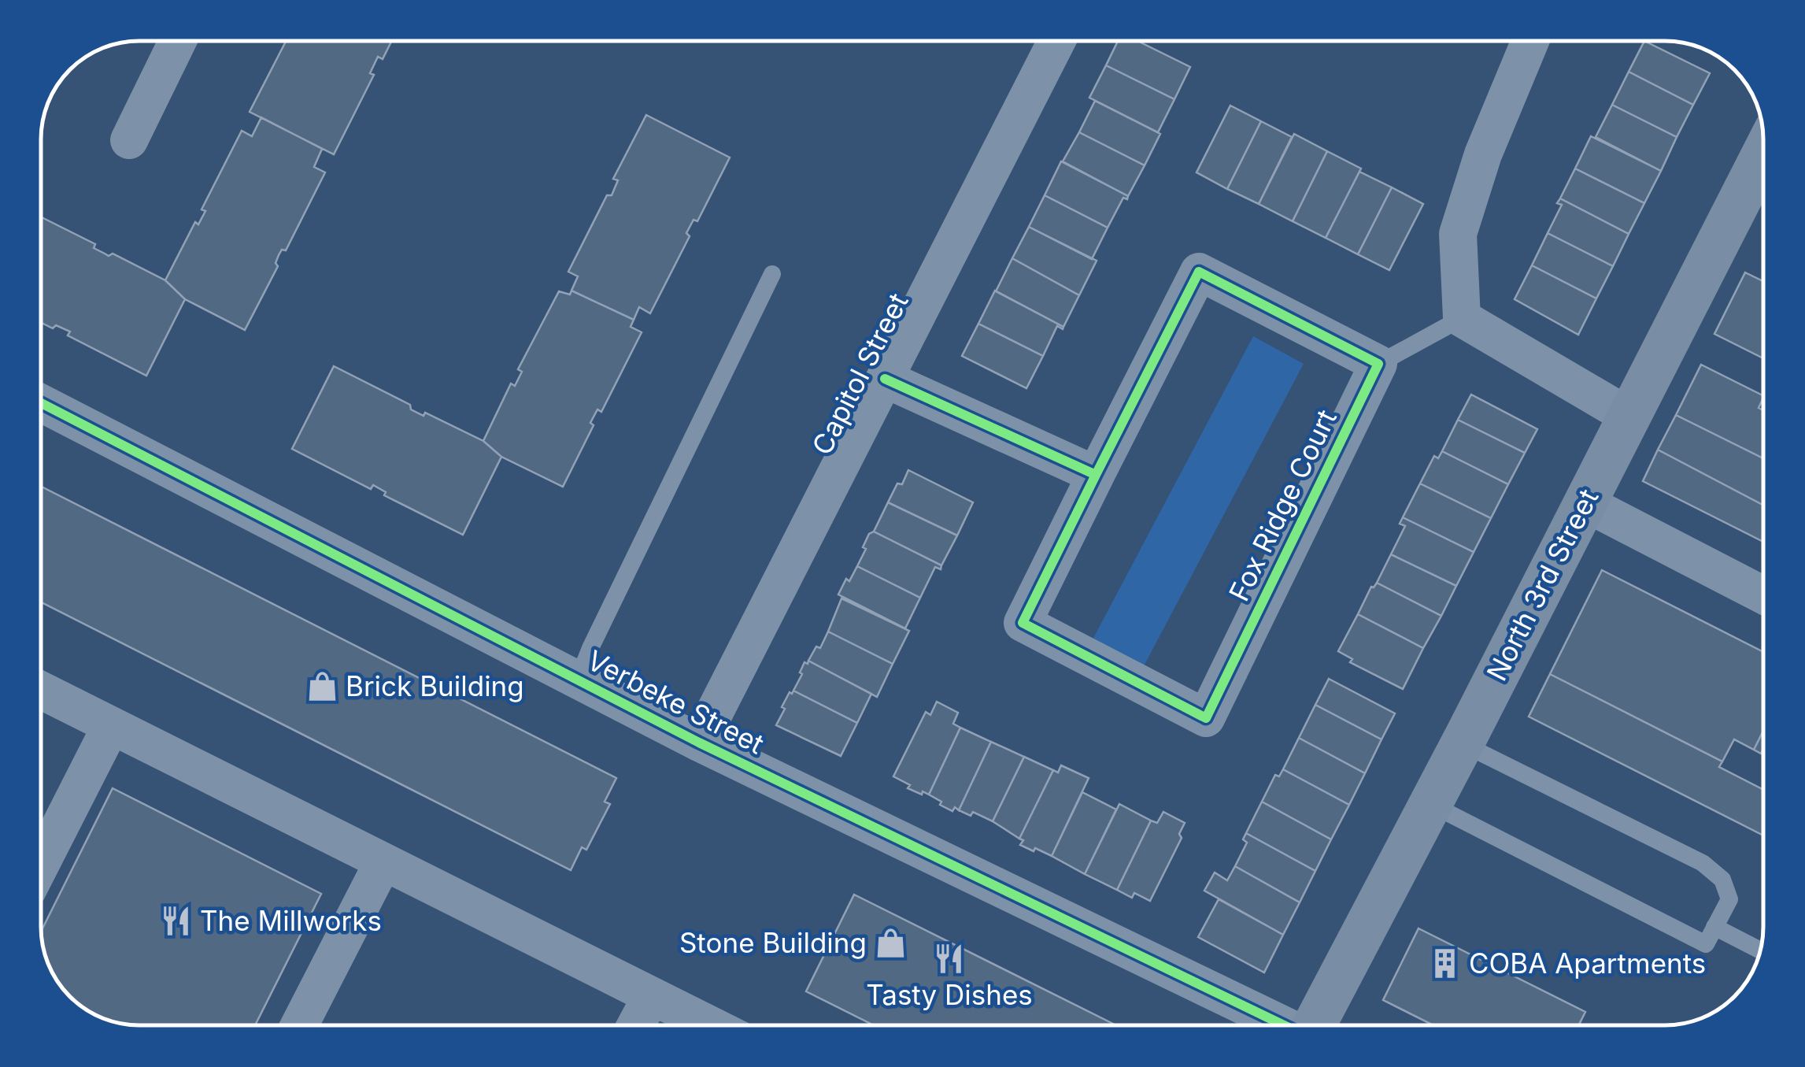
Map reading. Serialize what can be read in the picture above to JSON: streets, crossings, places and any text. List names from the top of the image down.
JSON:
{
  "streets": {
    "main road": ["North 3rd Street"],
    "street": ["Capitol Street", "Fox Ridge Court", "Verbeke Street"]
  },
  "crossings": [
    ["Capitol Street", "Verbeke Street"]
  ],
  "places": {
    "shop": ["Brick Building", "Stone Building"],
    "restaurant": ["The Millworks", "Tasty Dishes"],
    "building": ["COBA Apartments"]
  }
}
